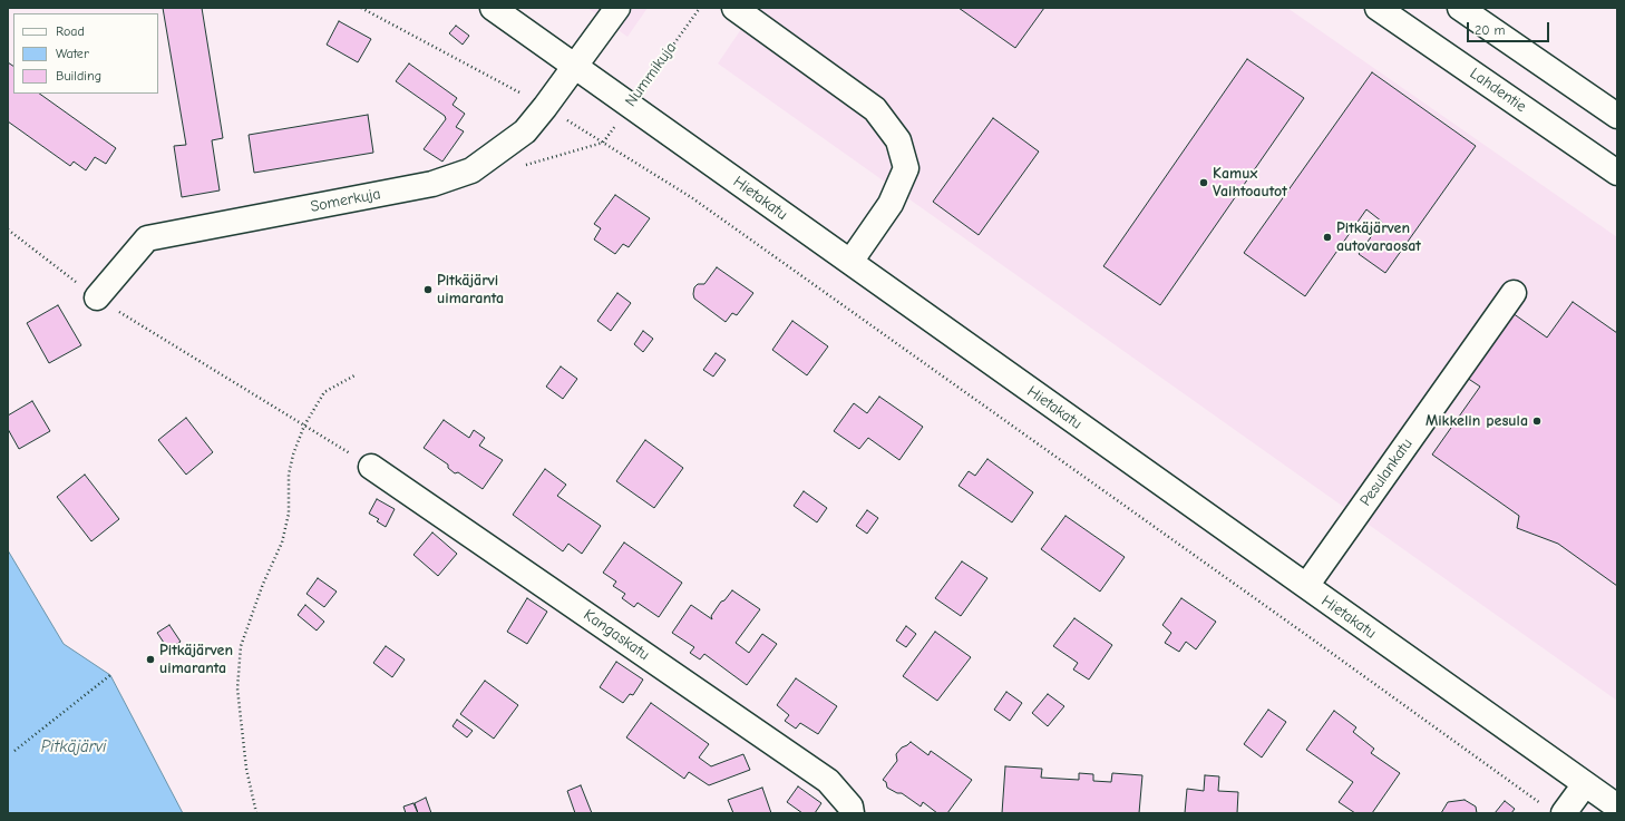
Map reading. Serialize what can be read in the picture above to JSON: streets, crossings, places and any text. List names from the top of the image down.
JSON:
{
  "streets": {
    "main road": [
      "Lahdentie",
      "Hietakatu",
      "Somerkuja",
      "Pesulankatu",
      "Kangaskatu"
    ],
    "path": ["Nummikuja"]
  },
  "crossings": [
    ["Nummikuja", "Hietakatu"],
    ["Hietakatu", "Somerkuja"],
    ["Hietakatu", "Pesulankatu"]
  ],
  "water": ["Pitkäjärvi"],
  "places": [
    "Kamux Vaihtoautot",
    "Pitkäjärven autovaraosat",
    "Pitkäjärvi uimaranta",
    "Mikkelin pesula",
    "Pitkäjärven uimaranta"
  ],
  "legend": ["Road", "Water", "Building"],
  "scale_bar": "20 m"
}
